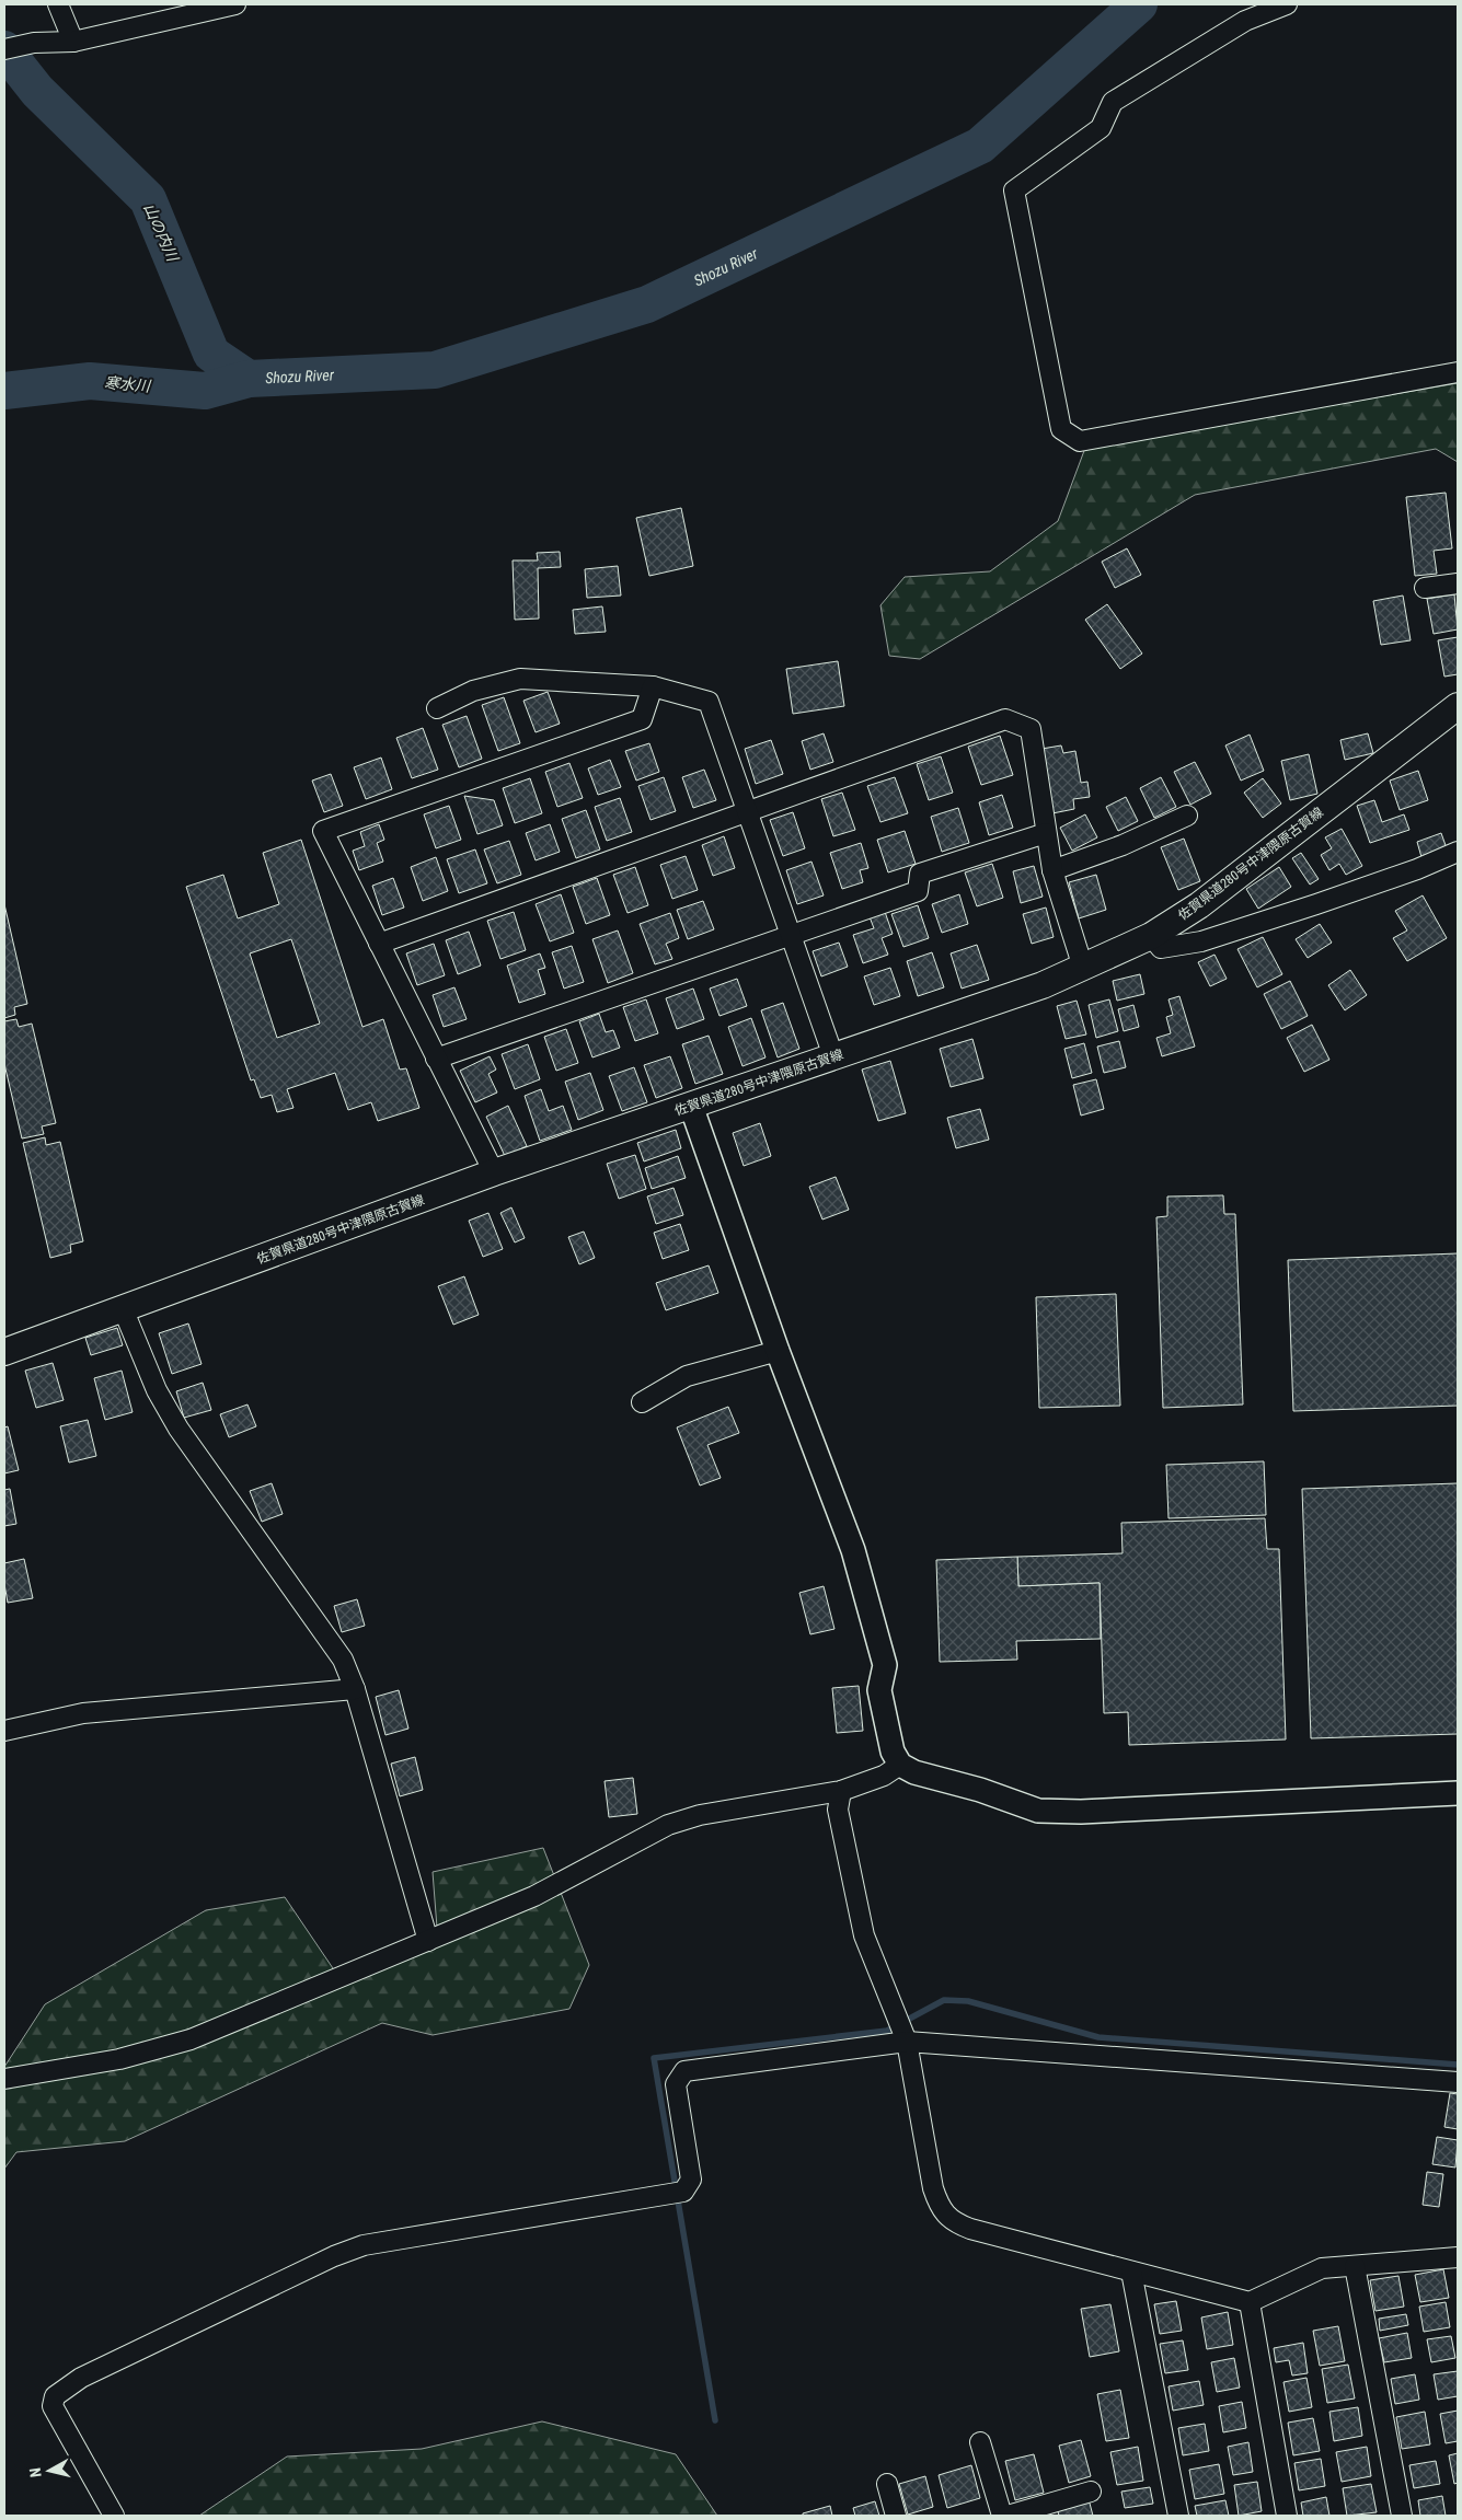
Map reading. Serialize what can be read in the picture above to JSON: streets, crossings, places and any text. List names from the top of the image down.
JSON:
{
  "streets": {
    "main road": ["佐賀県道280号中津隈原古賀線"]
  },
  "water": ["山の内川", "Shozu River", "寒水川"],
  "north": "left"
}
